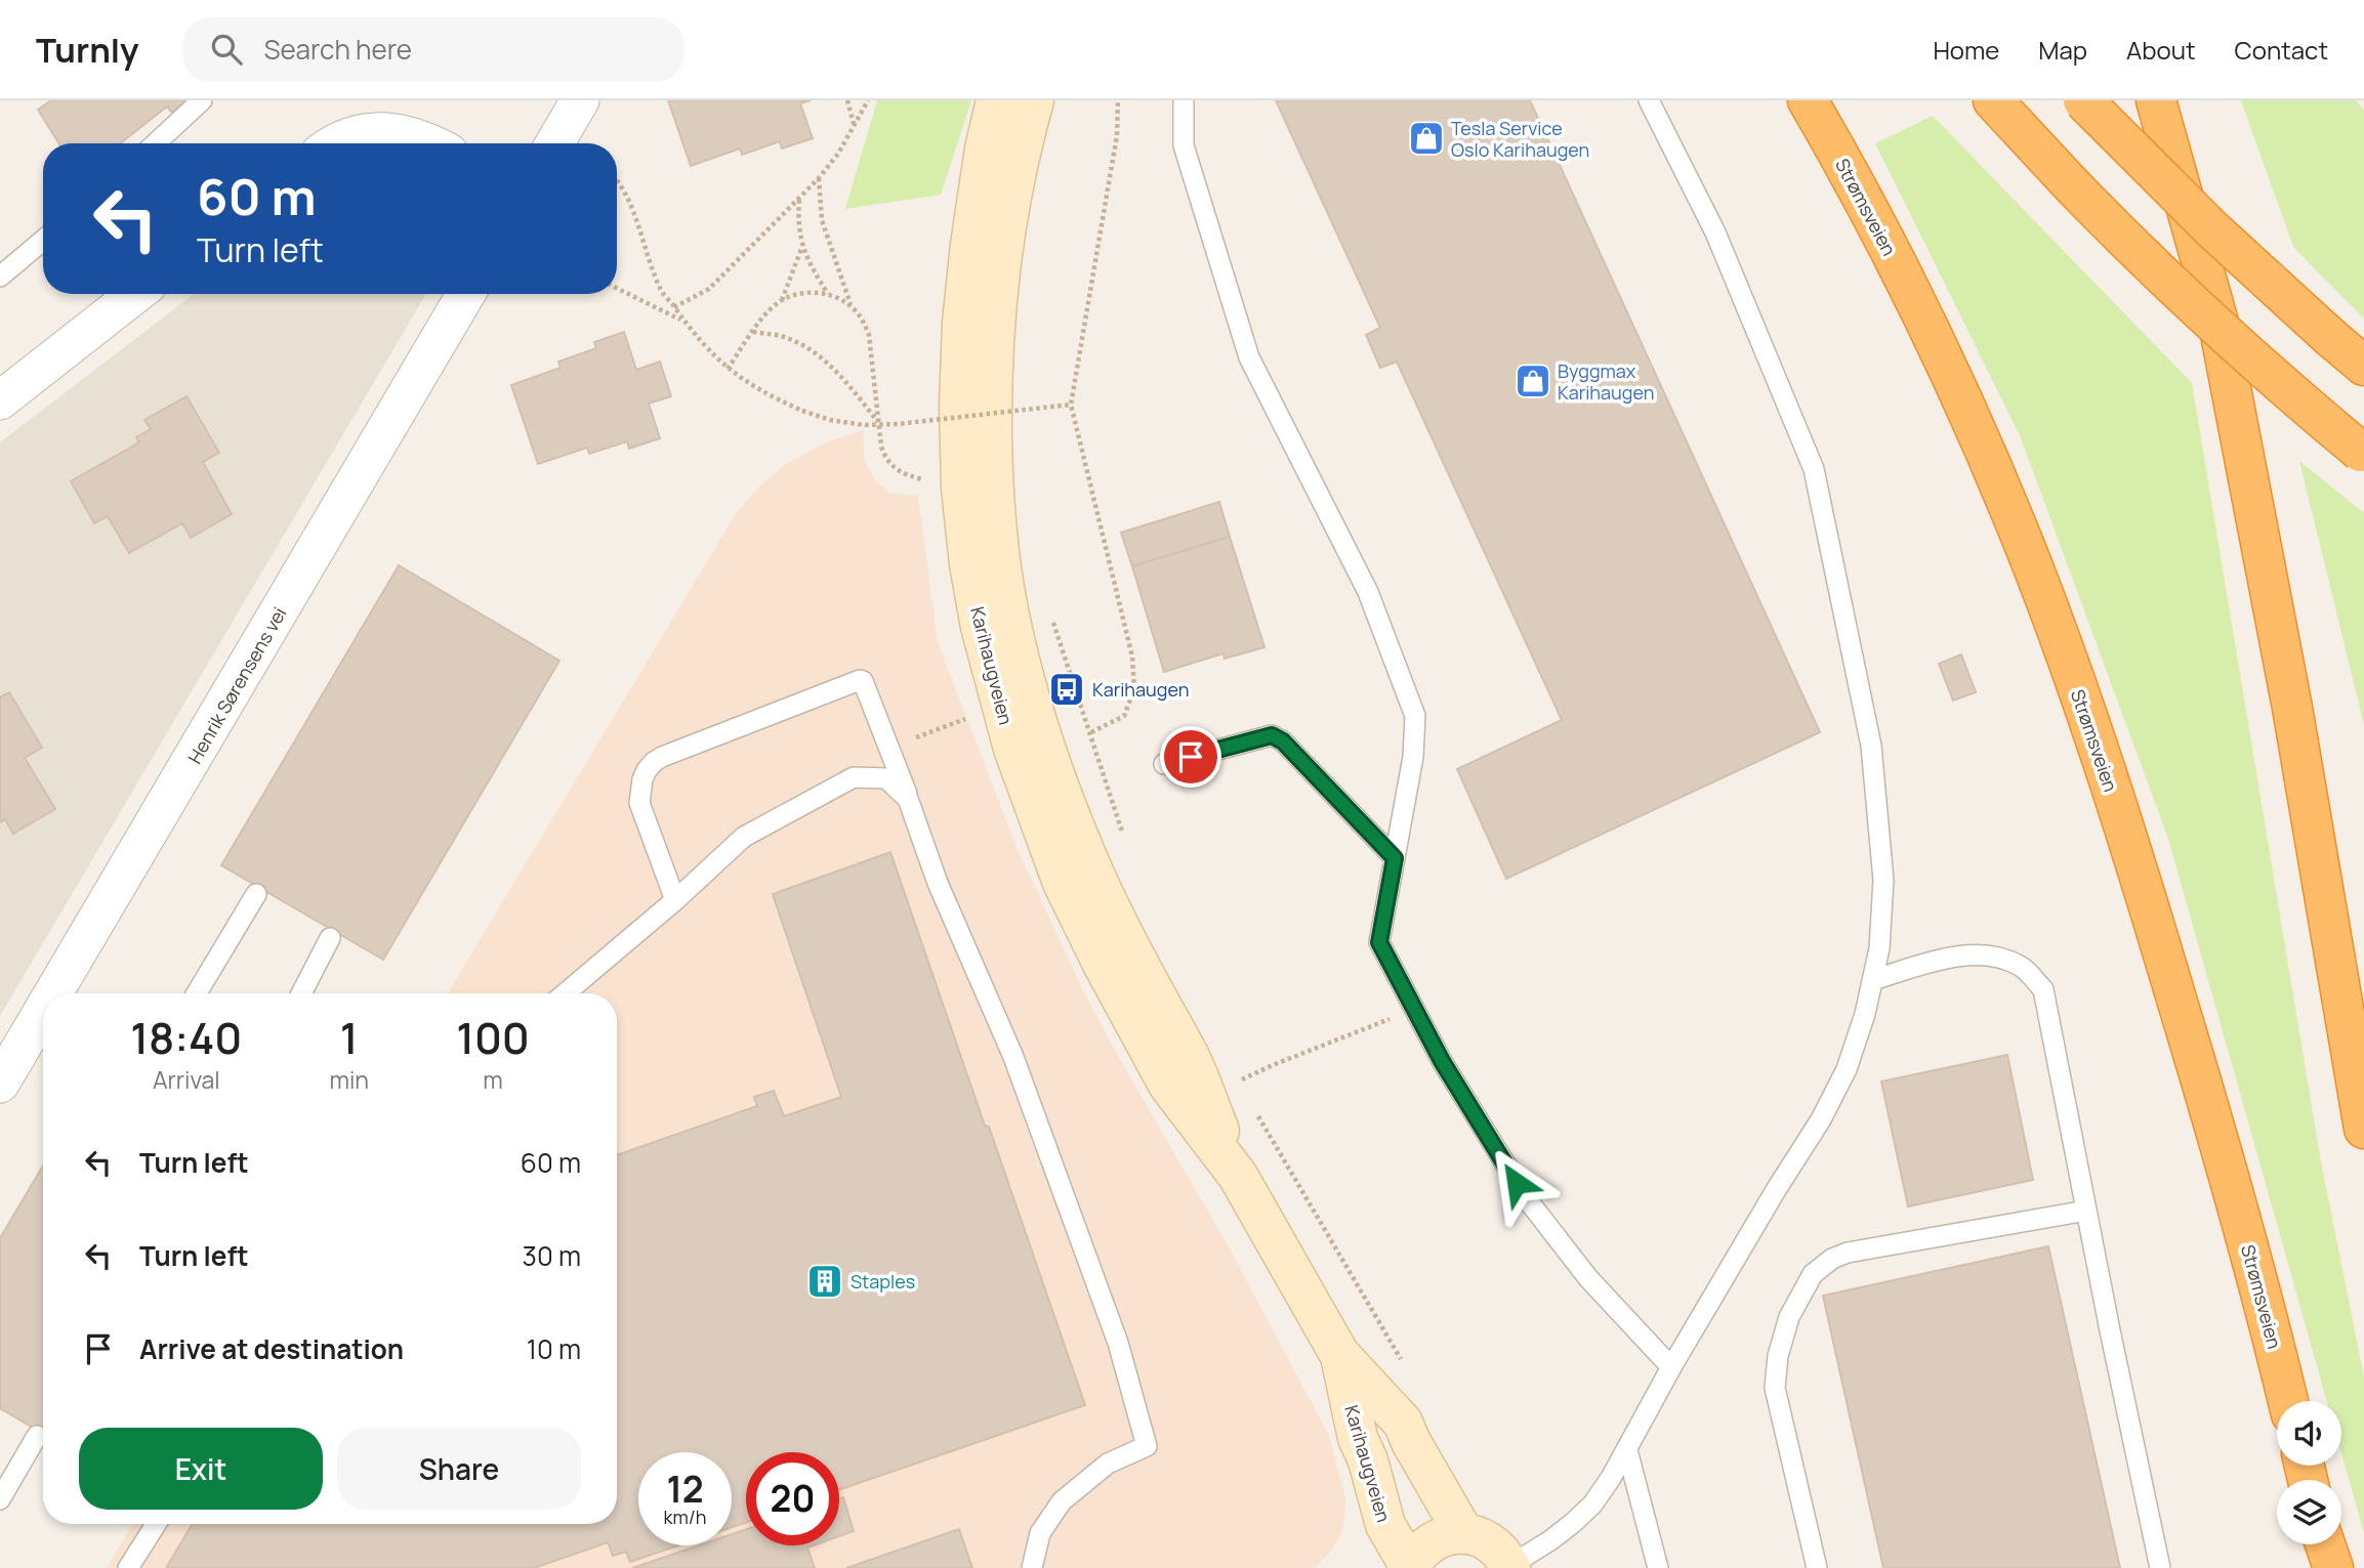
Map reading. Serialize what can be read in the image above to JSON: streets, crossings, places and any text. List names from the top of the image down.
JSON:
{
  "streets": {
    "highway": ["Strømsveien"],
    "main road": ["Karihaugveien"],
    "street": ["Henrik Sørensens vei"]
  },
  "places": {
    "shop": ["Tesla Service Oslo Karihaugen", "Byggmax Karihaugen"],
    "bus stop": ["Karihaugen"],
    "building": ["Staples"]
  },
  "page": {
    "header": "Turnly",
    "search": "Search here",
    "nav": [
      "Home",
      "Map",
      "About",
      "Contact"
    ],
    "turn": ["60 m", "Turn left"],
    "eta": [
      "18:40",
      "Arrival",
      "1",
      "min",
      "100",
      "m"
    ],
    "list": [
      {
        "name": "Turn left",
        "value": "60 m"
      },
      {
        "name": "Turn left",
        "value": "30 m"
      },
      {
        "name": "Arrive at destination",
        "value": "10 m"
      }
    ],
    "buttons": ["Exit", "Share"],
    "speed": "12 km/h",
    "limit": "20"
  }
}
